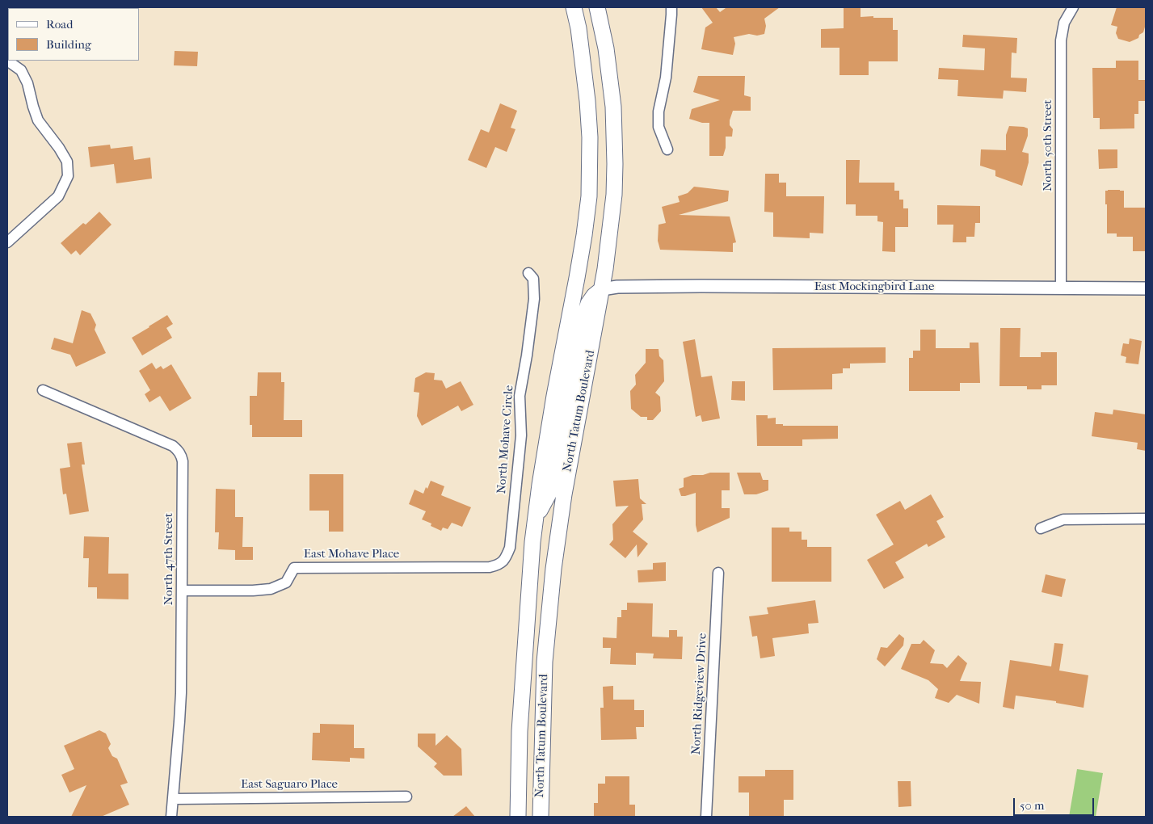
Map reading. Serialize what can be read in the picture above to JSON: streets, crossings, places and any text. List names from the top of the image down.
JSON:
{
  "streets": {
    "main road": ["North Tatum Boulevard"],
    "street": [
      "North 50th Street",
      "East Mockingbird Lane",
      "North Mohave Circle",
      "East Mohave Place",
      "North 47th Street",
      "North Ridgeview Drive",
      "East Saguaro Place"
    ]
  },
  "crossings": [
    ["North 50th Street", "East Mockingbird Lane"],
    ["East Mockingbird Lane", "North Tatum Boulevard"],
    ["North Mohave Circle", "East Mohave Place"],
    ["East Mohave Place", "North 47th Street"],
    ["North 47th Street", "East Saguaro Place"]
  ],
  "legend": ["Road", "Building"],
  "scale_bar": "50 m"
}
